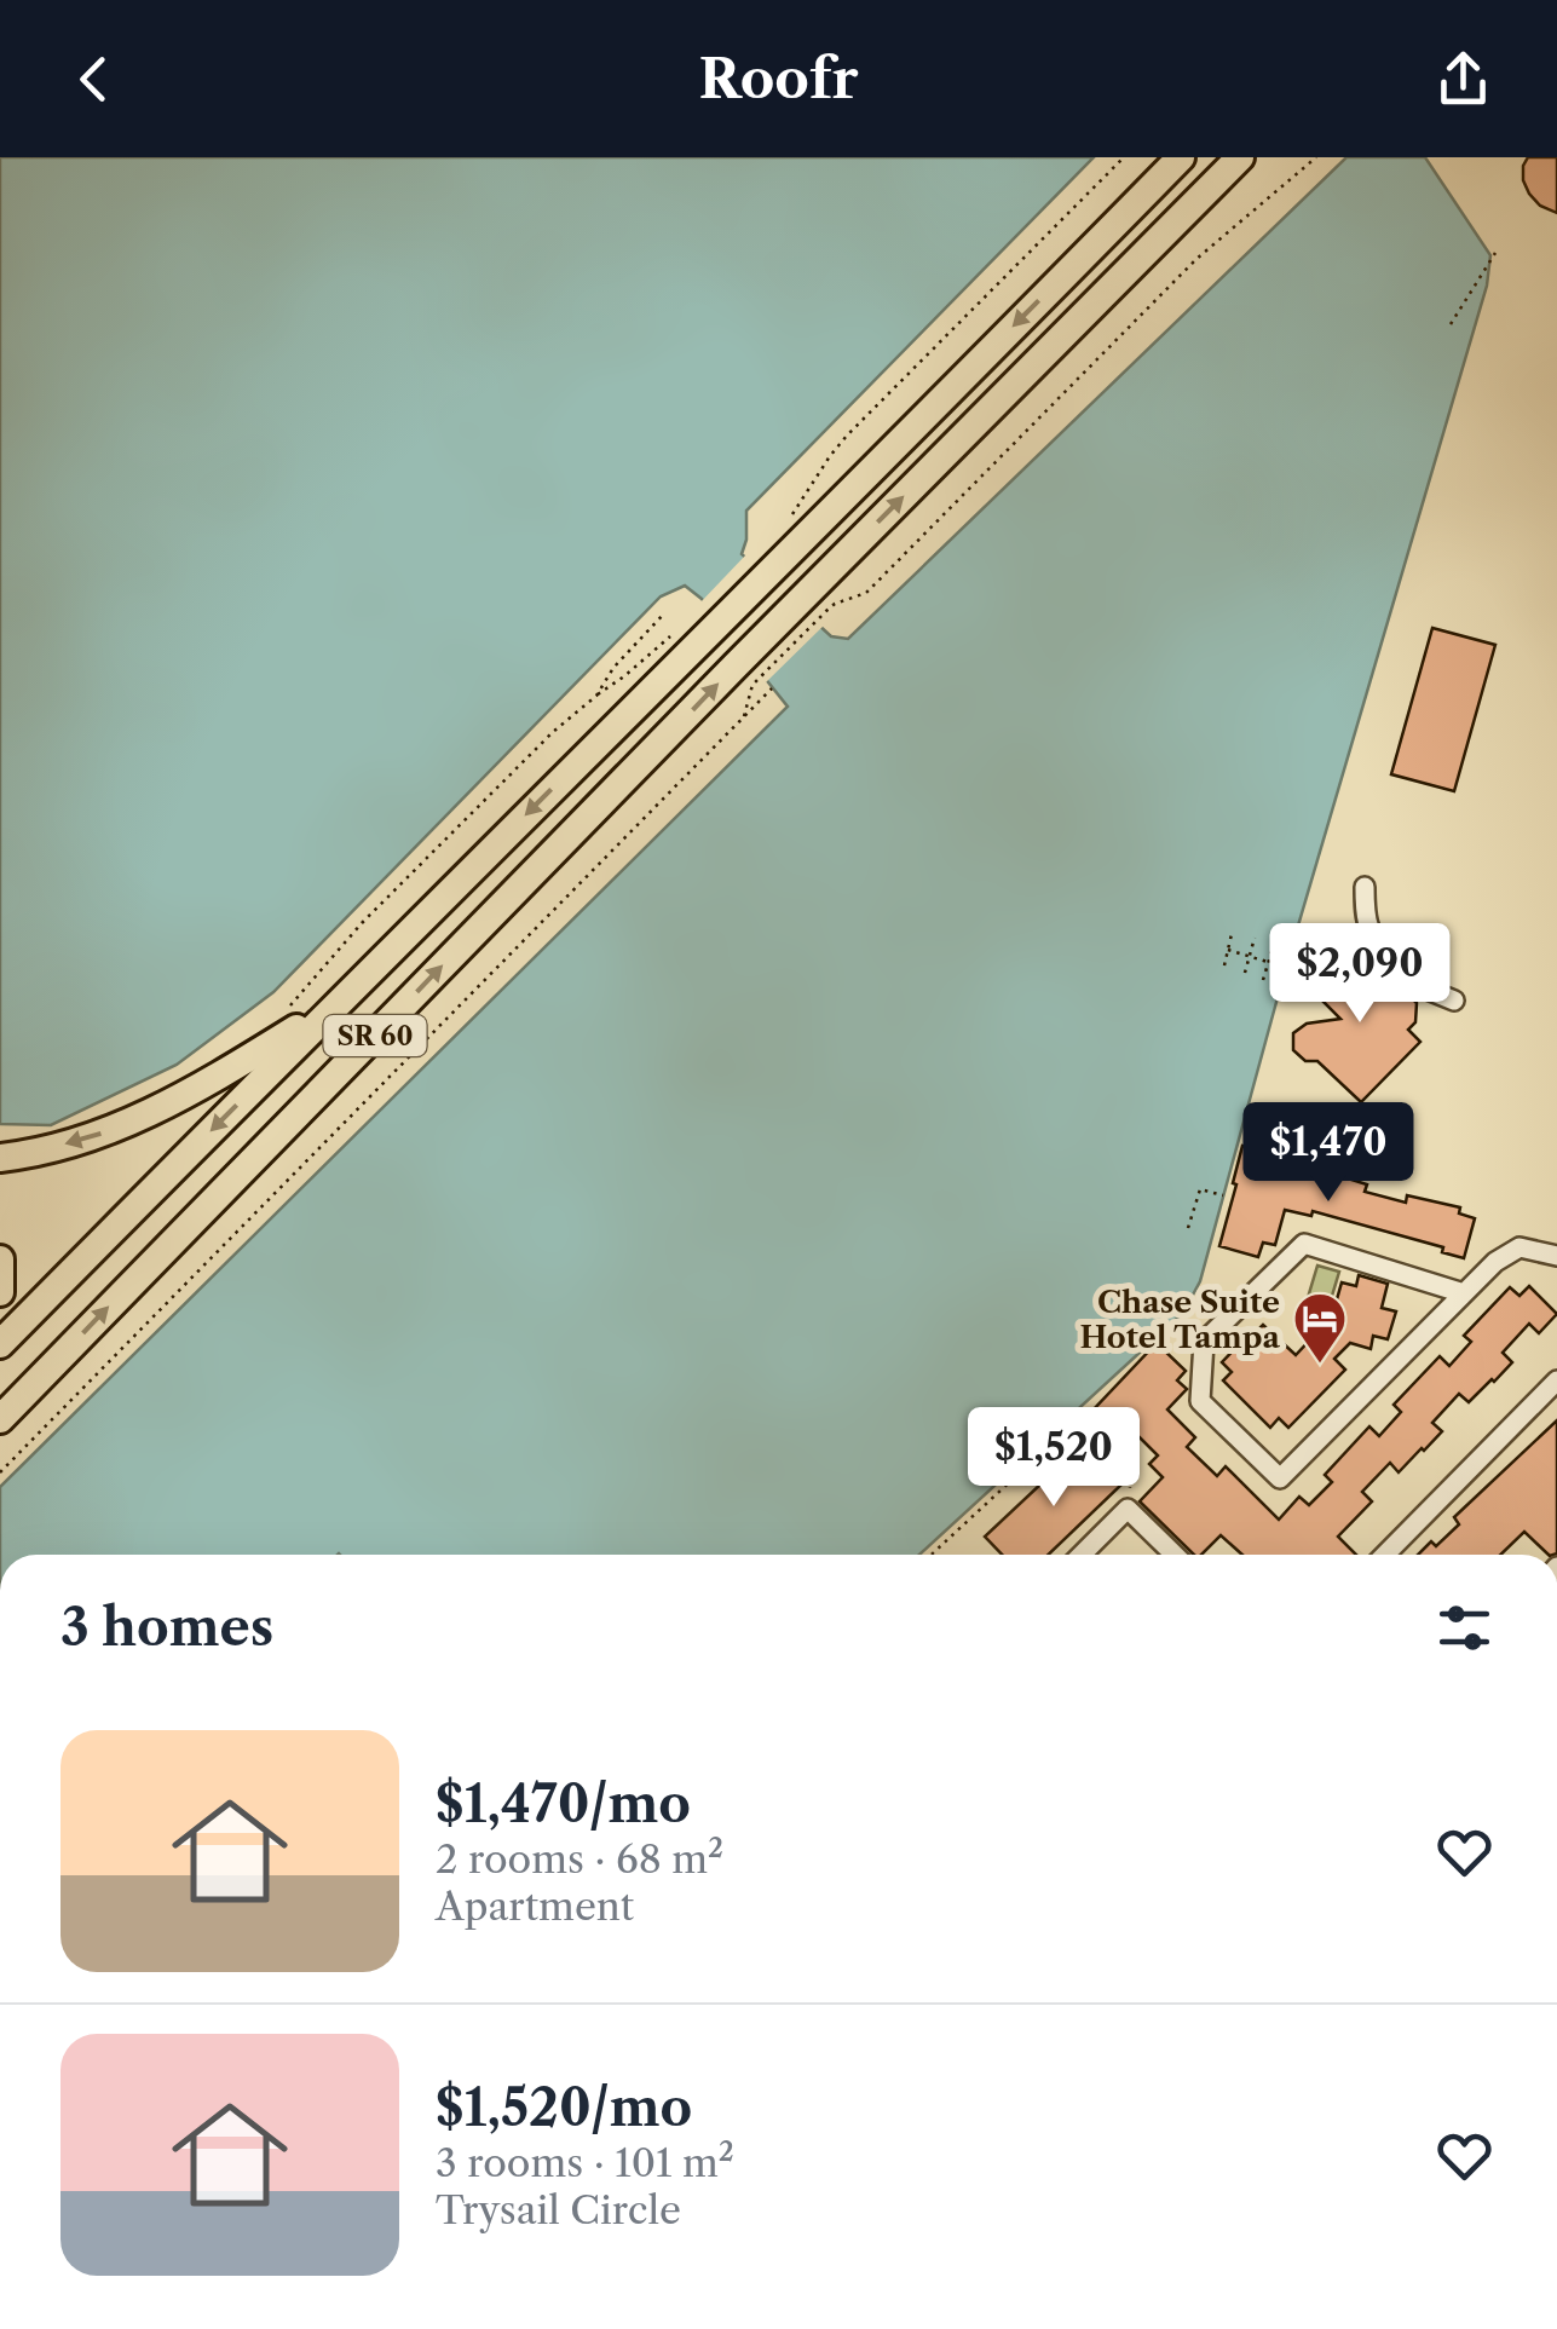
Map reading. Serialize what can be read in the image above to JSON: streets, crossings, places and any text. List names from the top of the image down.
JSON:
{
  "streets": {
    "highway": ["SR 60"]
  },
  "places": {
    "hotel": ["Chase Suite Hotel Tampa"]
  },
  "page": {
    "header": "Roofr",
    "price": ["$2,090", "$1,470", "$1,520"],
    "heading": "3 homes",
    "list": [
      {
        "name": "$1,470/mo",
        "note": "2 rooms · 68 m² · Apartment"
      },
      {
        "name": "$1,520/mo",
        "note": "3 rooms · 101 m² · Trysail Circle"
      }
    ]
  }
}
